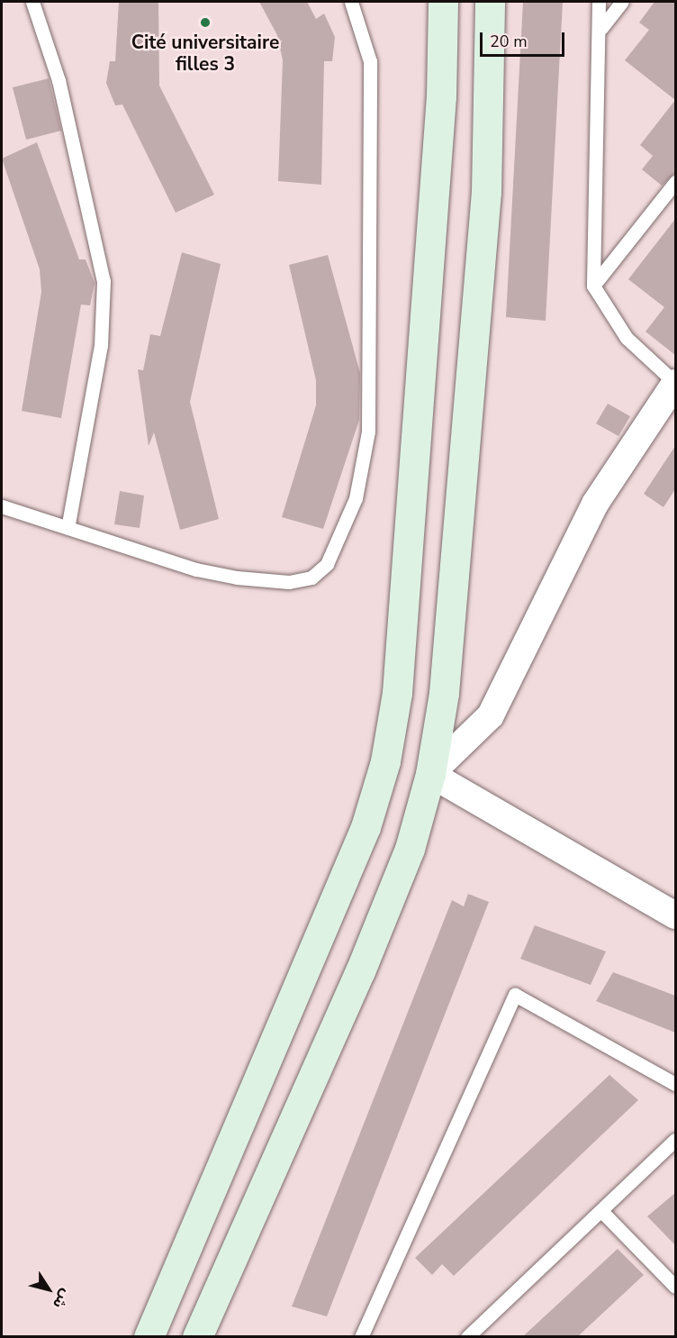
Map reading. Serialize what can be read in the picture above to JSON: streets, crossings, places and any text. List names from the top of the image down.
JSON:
{
  "places": ["Cité universitaire filles 3"],
  "scale_bar": "20 m",
  "north": "bottom right"
}
